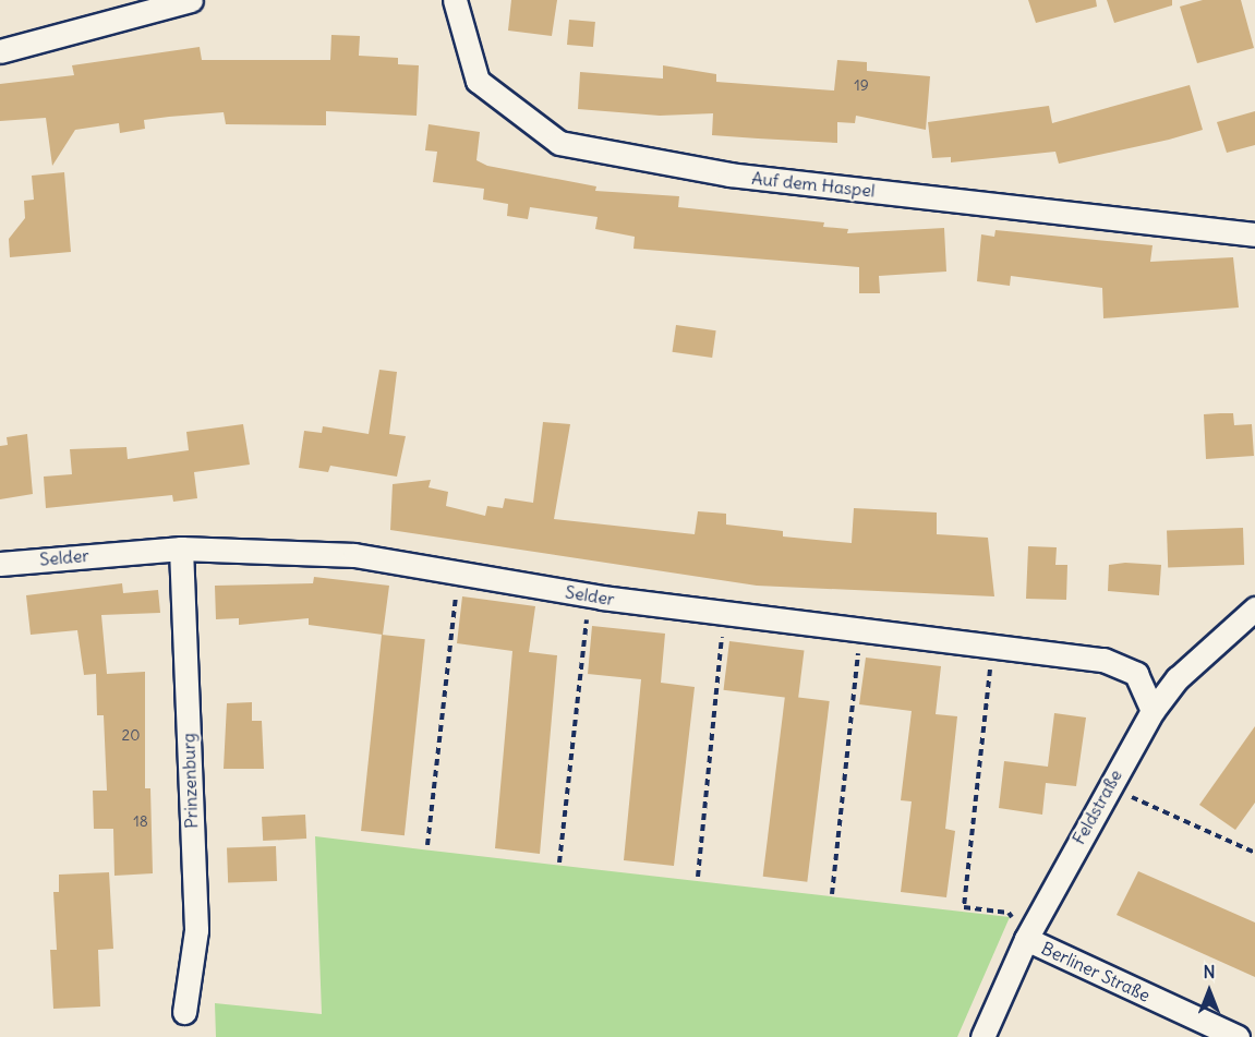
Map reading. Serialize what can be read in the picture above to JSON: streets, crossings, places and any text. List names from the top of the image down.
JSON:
{
  "streets": {
    "street": [
      "Auf dem Haspel",
      "Selder",
      "Prinzenburg",
      "Feldstraße",
      "Berliner Straße"
    ]
  },
  "crossings": [
    ["Selder", "Prinzenburg"],
    ["Selder", "Feldstraße"],
    ["Feldstraße", "Berliner Straße"]
  ],
  "house_numbers": ["19", "20", "18"],
  "north": "top"
}
